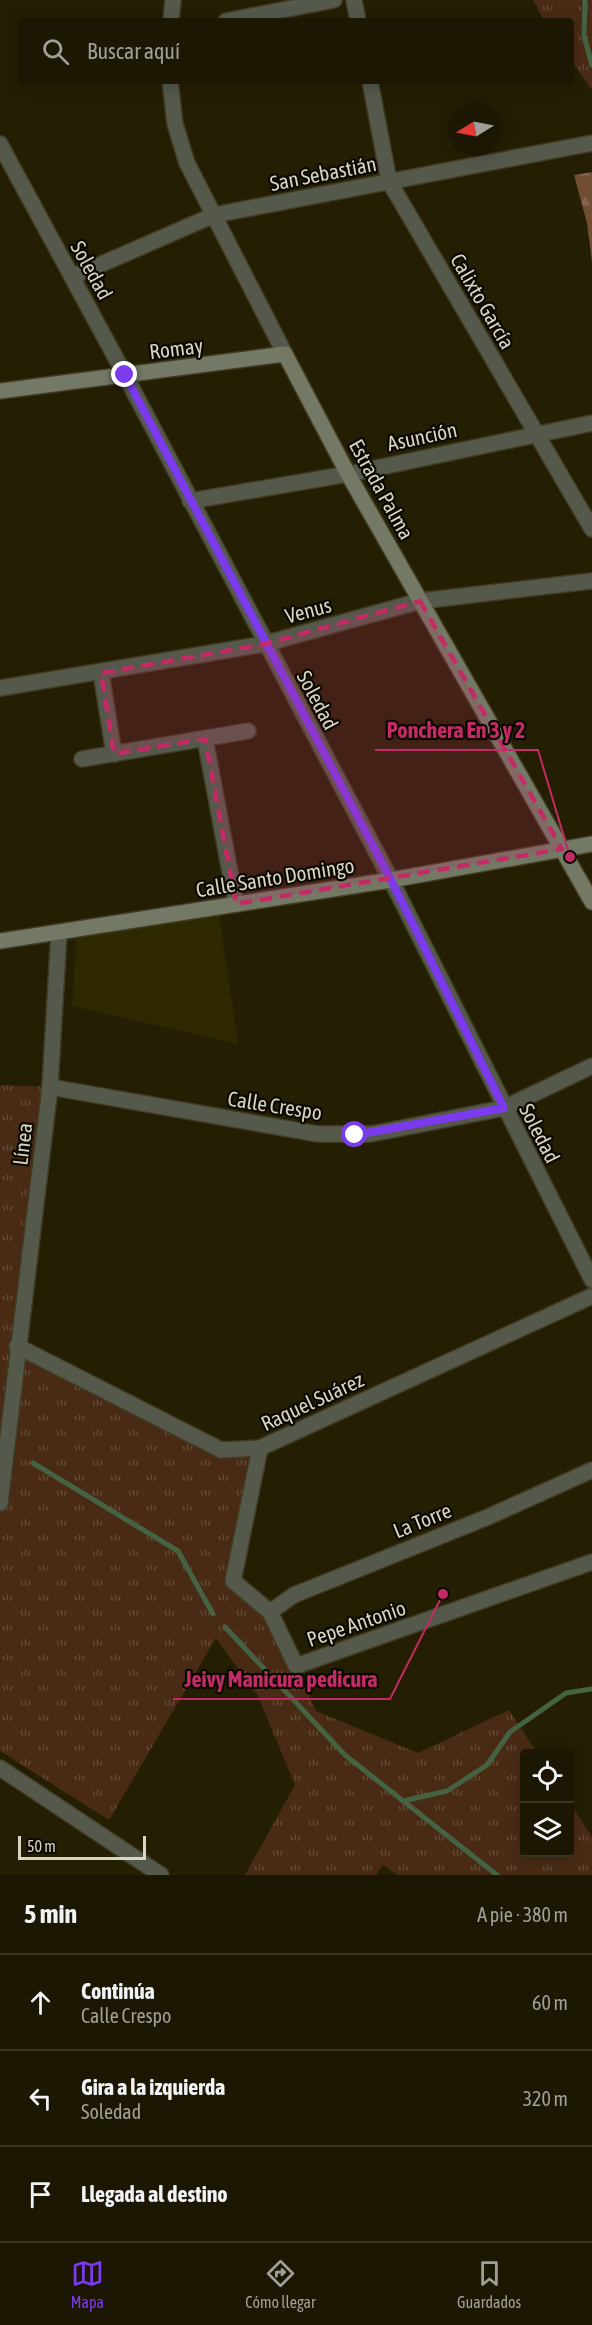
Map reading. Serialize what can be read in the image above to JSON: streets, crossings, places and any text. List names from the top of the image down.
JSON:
{
  "streets": {
    "main road": ["Romay", "Estrada Palma", "Calle Santo Domingo"],
    "street": [
      "San Sebastián",
      "Soledad",
      "Calixto García",
      "Asunción",
      "Venus",
      "Calle Crespo",
      "Línea",
      "Raquel Suárez",
      "La Torre",
      "Pepe Antonio"
    ]
  },
  "crossings": [
    ["San Sebastián", "Soledad"],
    ["San Sebastián", "Calixto García"],
    ["San Sebastián", "Estrada Palma"],
    ["Soledad", "Romay"],
    ["Soledad", "Asunción"],
    ["Soledad", "Venus"],
    ["Soledad", "Calle Santo Domingo"],
    ["Soledad", "Calle Crespo"],
    ["Calixto García", "Asunción"],
    ["Romay", "Estrada Palma"],
    ["Asunción", "Estrada Palma"],
    ["Estrada Palma", "Venus"],
    ["Estrada Palma", "Calle Santo Domingo"],
    ["Calle Santo Domingo", "Línea"],
    ["Calle Crespo", "Línea"],
    ["Línea", "Raquel Suárez"],
    ["Raquel Suárez", "Pepe Antonio"],
    ["La Torre", "Pepe Antonio"]
  ],
  "places": ["Ponchera En 3 y 2", "Jeivy Manicura pedicura"],
  "scale_bar": "50 m",
  "north": "left",
  "page": {
    "search": "Buscar aquí",
    "scale": "50 m",
    "heading": ["5 min", "A pie · 380 m"],
    "list": [
      ["Continúa", "Calle Crespo", "60 m"],
      ["Gira a la izquierda", "Soledad", "320 m"],
      "Llegada al destino"
    ],
    "nav": ["Mapa", "Cómo llegar", "Guardados"]
  }
}
